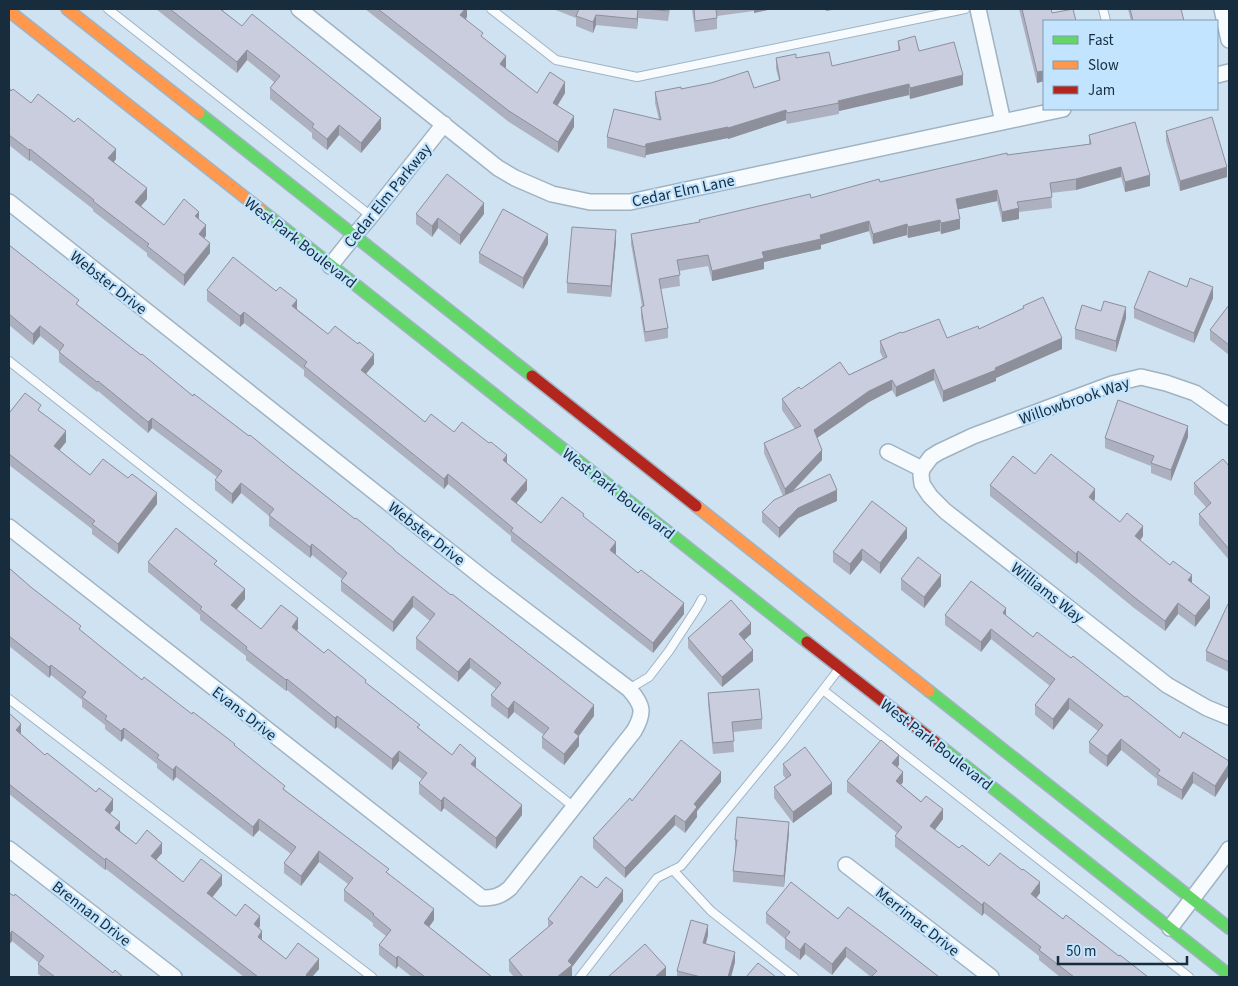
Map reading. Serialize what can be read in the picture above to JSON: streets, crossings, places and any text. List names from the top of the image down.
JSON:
{
  "streets": {
    "main road": ["West Park Boulevard"],
    "street": [
      "Cedar Elm Lane",
      "Cedar Elm Parkway",
      "Webster Drive",
      "Willowbrook Way",
      "Williams Way",
      "Evans Drive",
      "Brennan Drive",
      "Merrimac Drive"
    ]
  },
  "crossings": [
    ["Cedar Elm Lane", "Cedar Elm Parkway"],
    ["Cedar Elm Parkway", "West Park Boulevard"],
    ["Webster Drive", "Evans Drive"],
    ["Willowbrook Way", "Williams Way"]
  ],
  "legend": ["Fast", "Slow", "Jam"],
  "scale_bar": "50 m"
}
